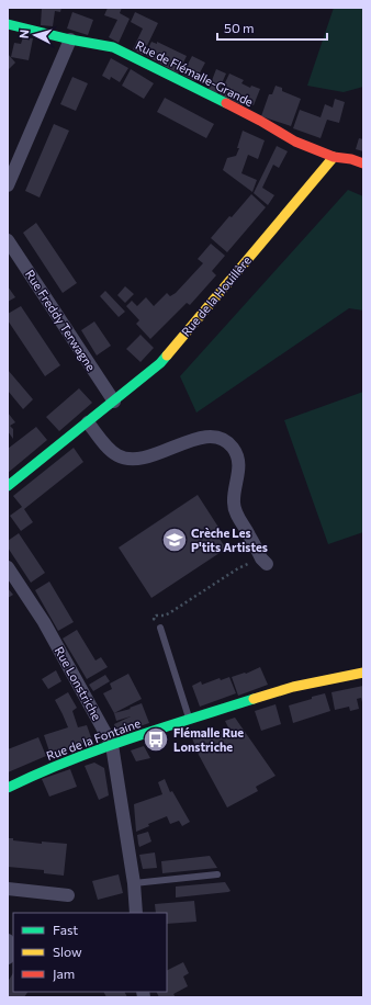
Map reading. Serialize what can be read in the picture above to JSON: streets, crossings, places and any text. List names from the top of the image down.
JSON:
{
  "streets": {
    "street": [
      "Rue de Flémalle-Grande",
      "Rue de la Houillère",
      "Rue Freddy Terwagne",
      "Rue Lonstriche",
      "Rue de la Fontaine"
    ]
  },
  "crossings": [
    ["Rue de Flémalle-Grande", "Rue de la Houillère"],
    ["Rue de la Houillère", "Rue Freddy Terwagne"],
    ["Rue Lonstriche", "Rue de la Fontaine"]
  ],
  "places": {
    "school or university": ["Crèche Les P'tits Artistes"],
    "bus stop": ["Flémalle Rue Lonstriche"]
  },
  "legend": ["Fast", "Slow", "Jam"],
  "scale_bar": "50 m",
  "north": "left"
}
